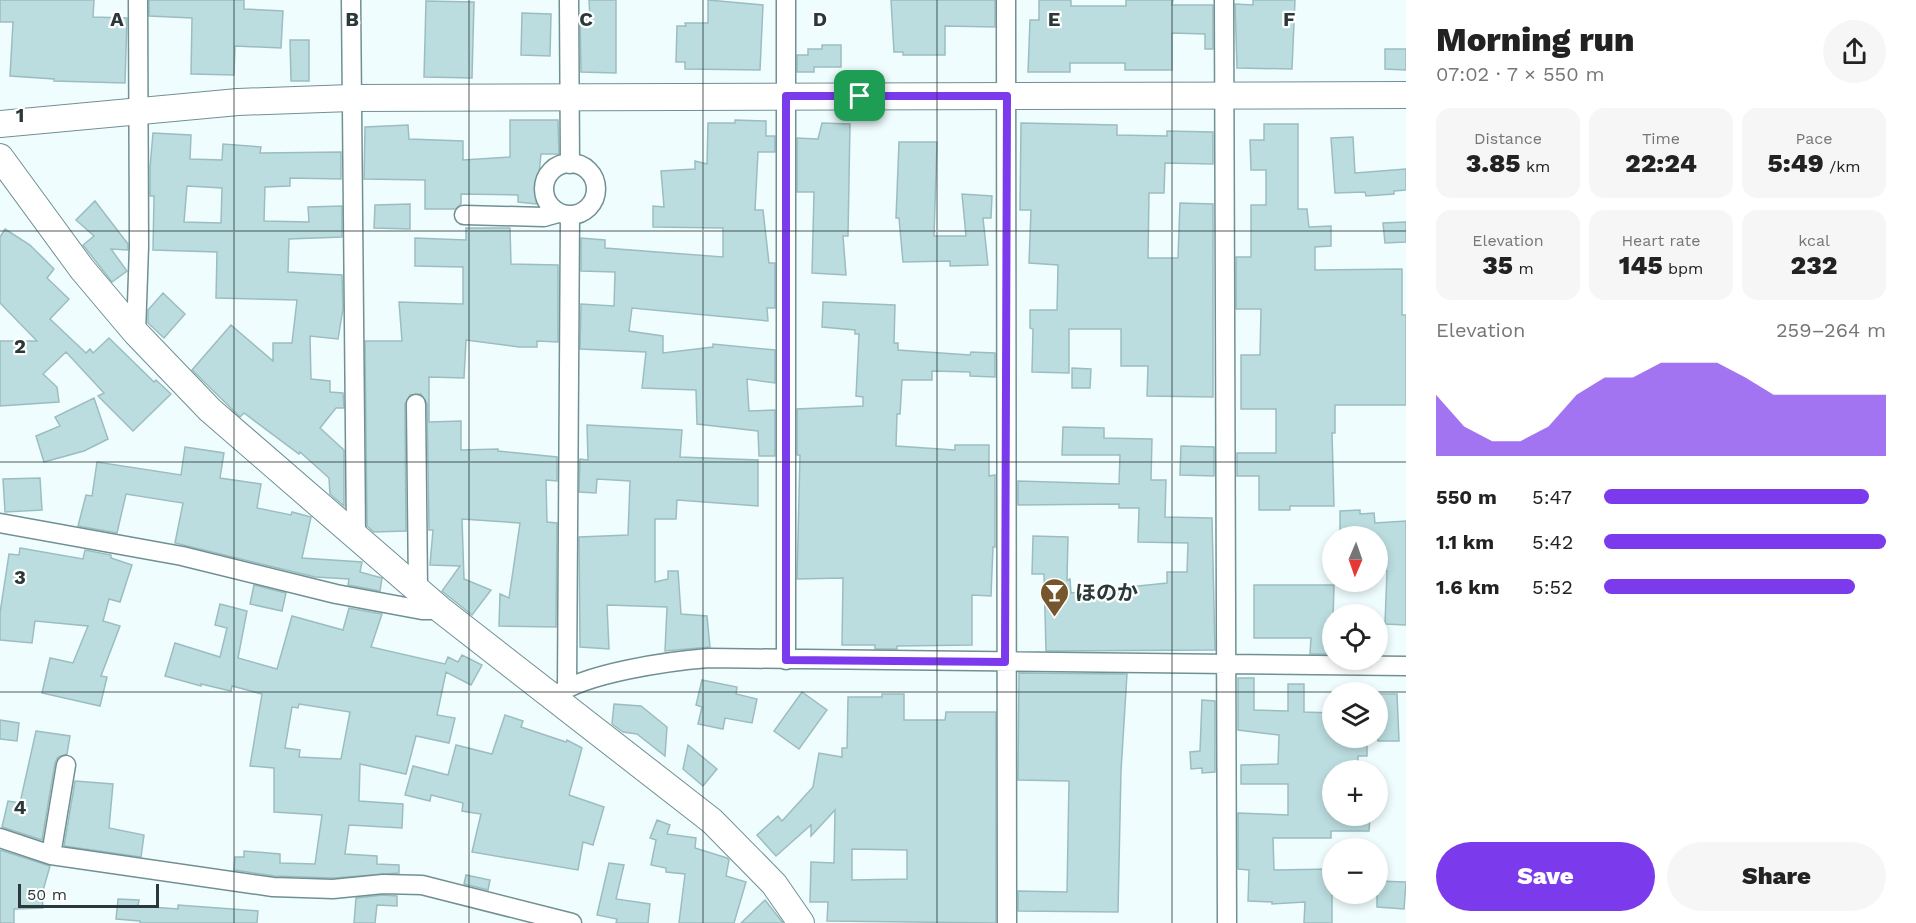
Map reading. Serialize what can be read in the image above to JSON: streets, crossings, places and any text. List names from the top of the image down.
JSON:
{
  "places": {
    "bar": ["ほのか"]
  },
  "scale_bar": "50 m",
  "north": "bottom",
  "page": {
    "heading": ["Morning run", "07:02 · 7 × 550 m"],
    "stats": [
      ["Distance", "3.85 km"],
      ["Time", "22:24"],
      ["Pace", "5:49 /km"],
      ["Elevation", "35 m"],
      ["Heart rate", "145 bpm"],
      ["kcal", "232"]
    ],
    "chart": ["Elevation", "259–264 m"],
    "list": [
      {
        "name": "550 m",
        "note": "5:47"
      },
      {
        "name": "1.1 km",
        "note": "5:42"
      },
      {
        "name": "1.6 km",
        "note": "5:52"
      }
    ],
    "map_buttons": ["+", "−"],
    "buttons": ["Save", "Share"],
    "scale": "50 m"
  },
  "grid": {
    "columns": [
      "A",
      "B",
      "C",
      "D",
      "E",
      "F"
    ],
    "rows": [
      "1",
      "2",
      "3",
      "4"
    ]
  }
}
